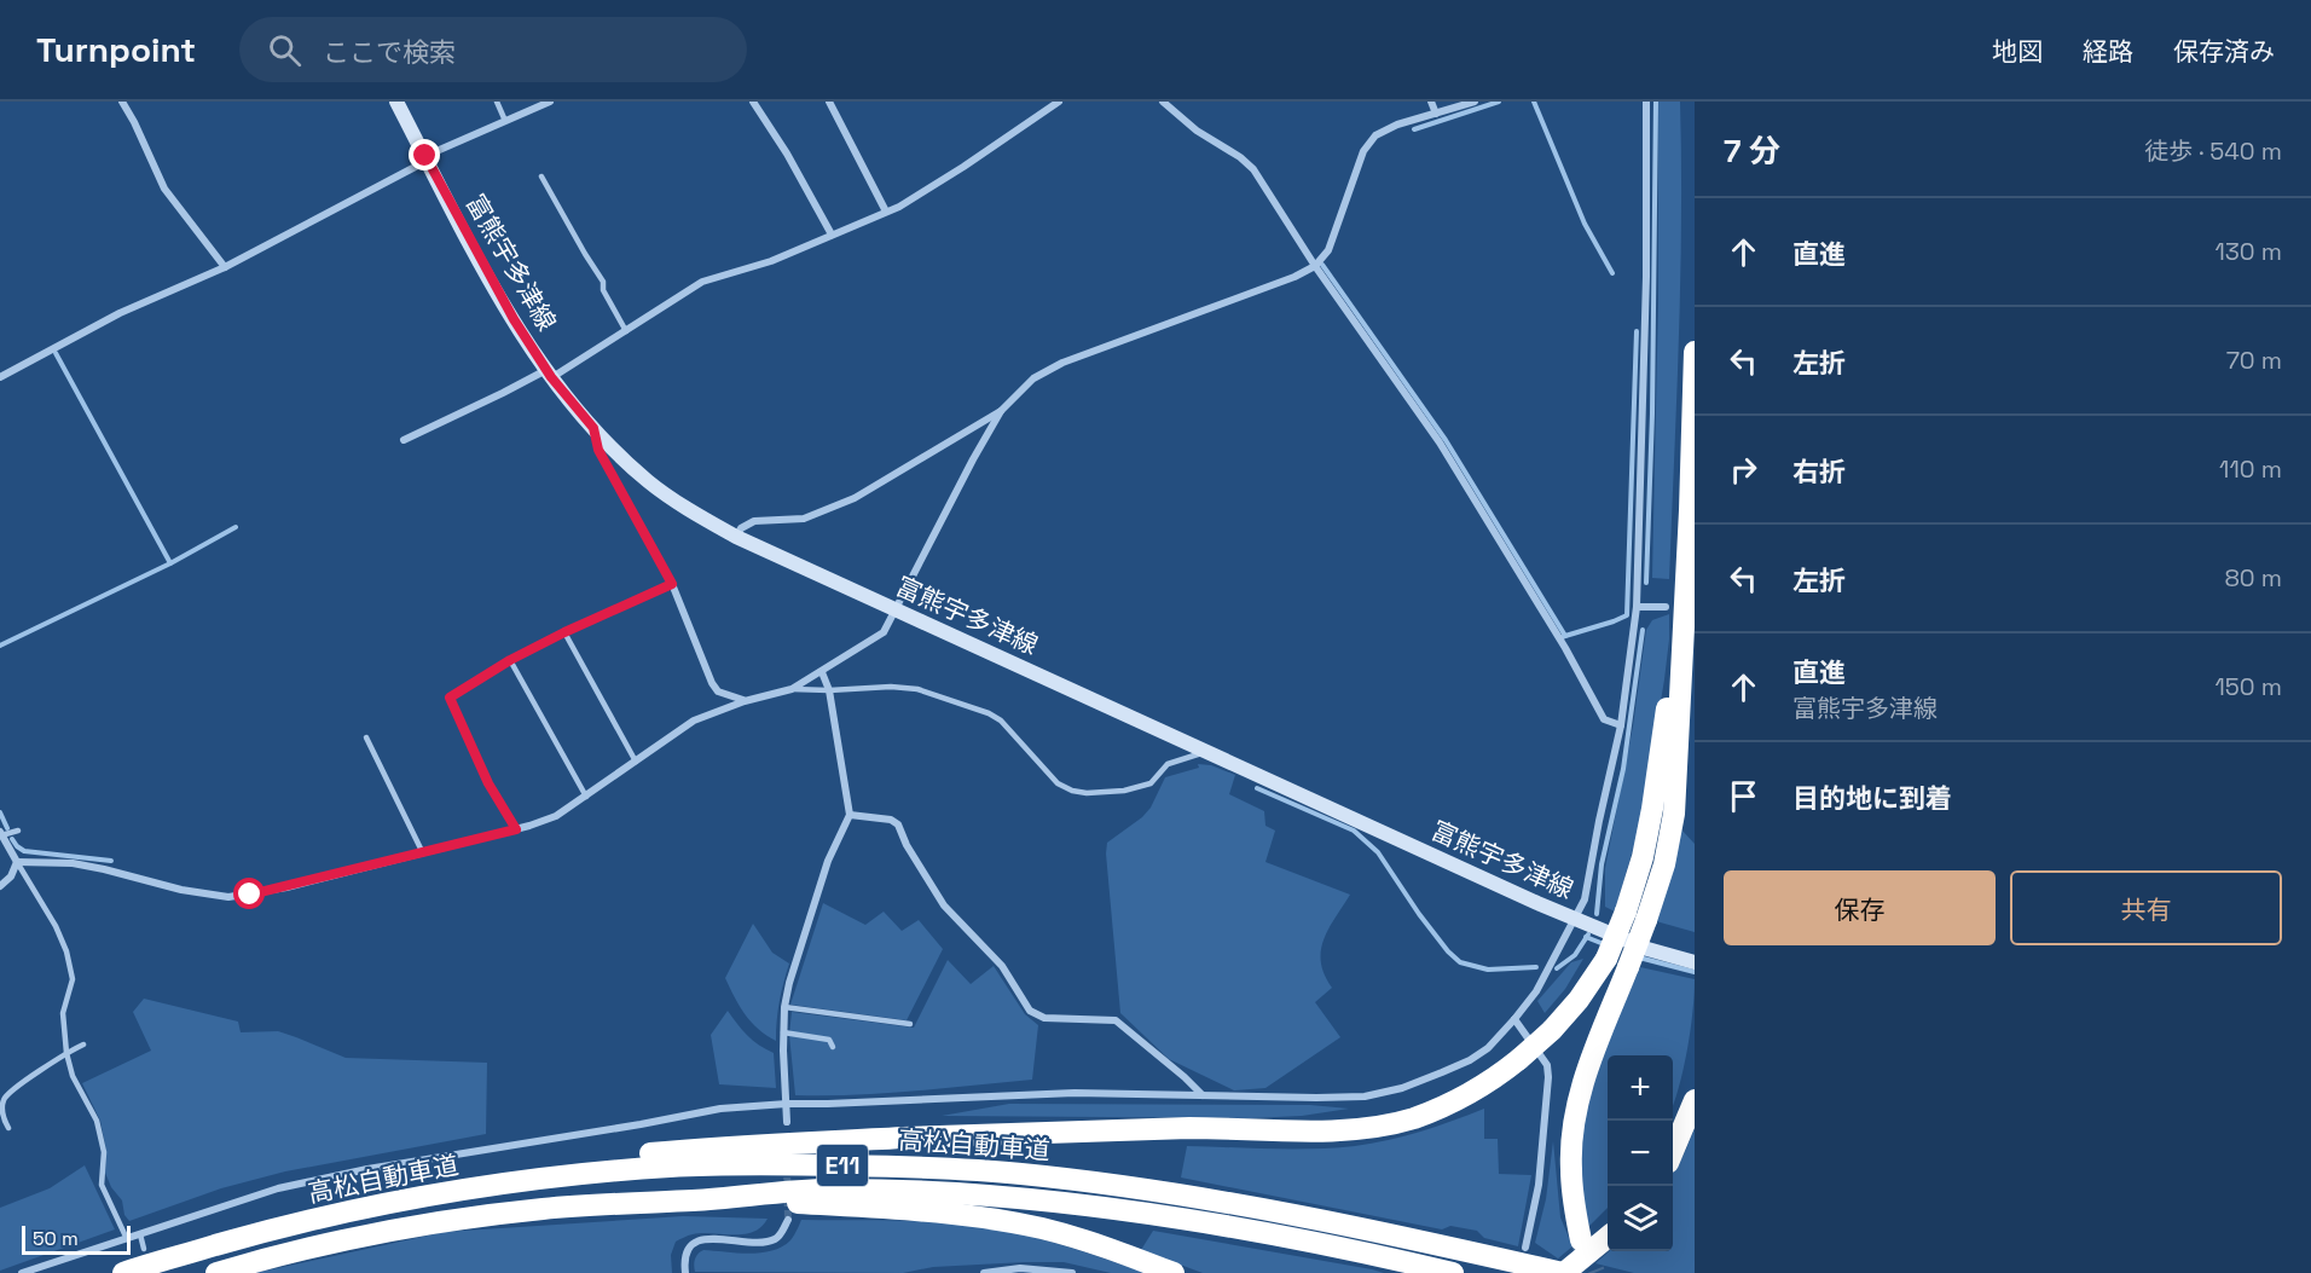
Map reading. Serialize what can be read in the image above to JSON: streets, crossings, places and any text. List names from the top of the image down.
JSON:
{
  "streets": {
    "highway": ["高松自動車道", "E11"],
    "main road": ["富熊宇多津線"]
  },
  "scale_bar": "50 m",
  "page": {
    "header": "Turnpoint",
    "search": "ここで検索",
    "nav": ["地図", "経路", "保存済み"],
    "heading": ["7 分", "徒歩 · 540 m"],
    "list": [
      ["直進", "130 m"],
      ["左折", "70 m"],
      ["右折", "110 m"],
      ["左折", "80 m"],
      ["直進", "富熊宇多津線", "150 m"],
      "目的地に到着"
    ],
    "buttons": ["保存", "共有"],
    "map_buttons": ["+", "−"],
    "scale": "50 m"
  }
}
